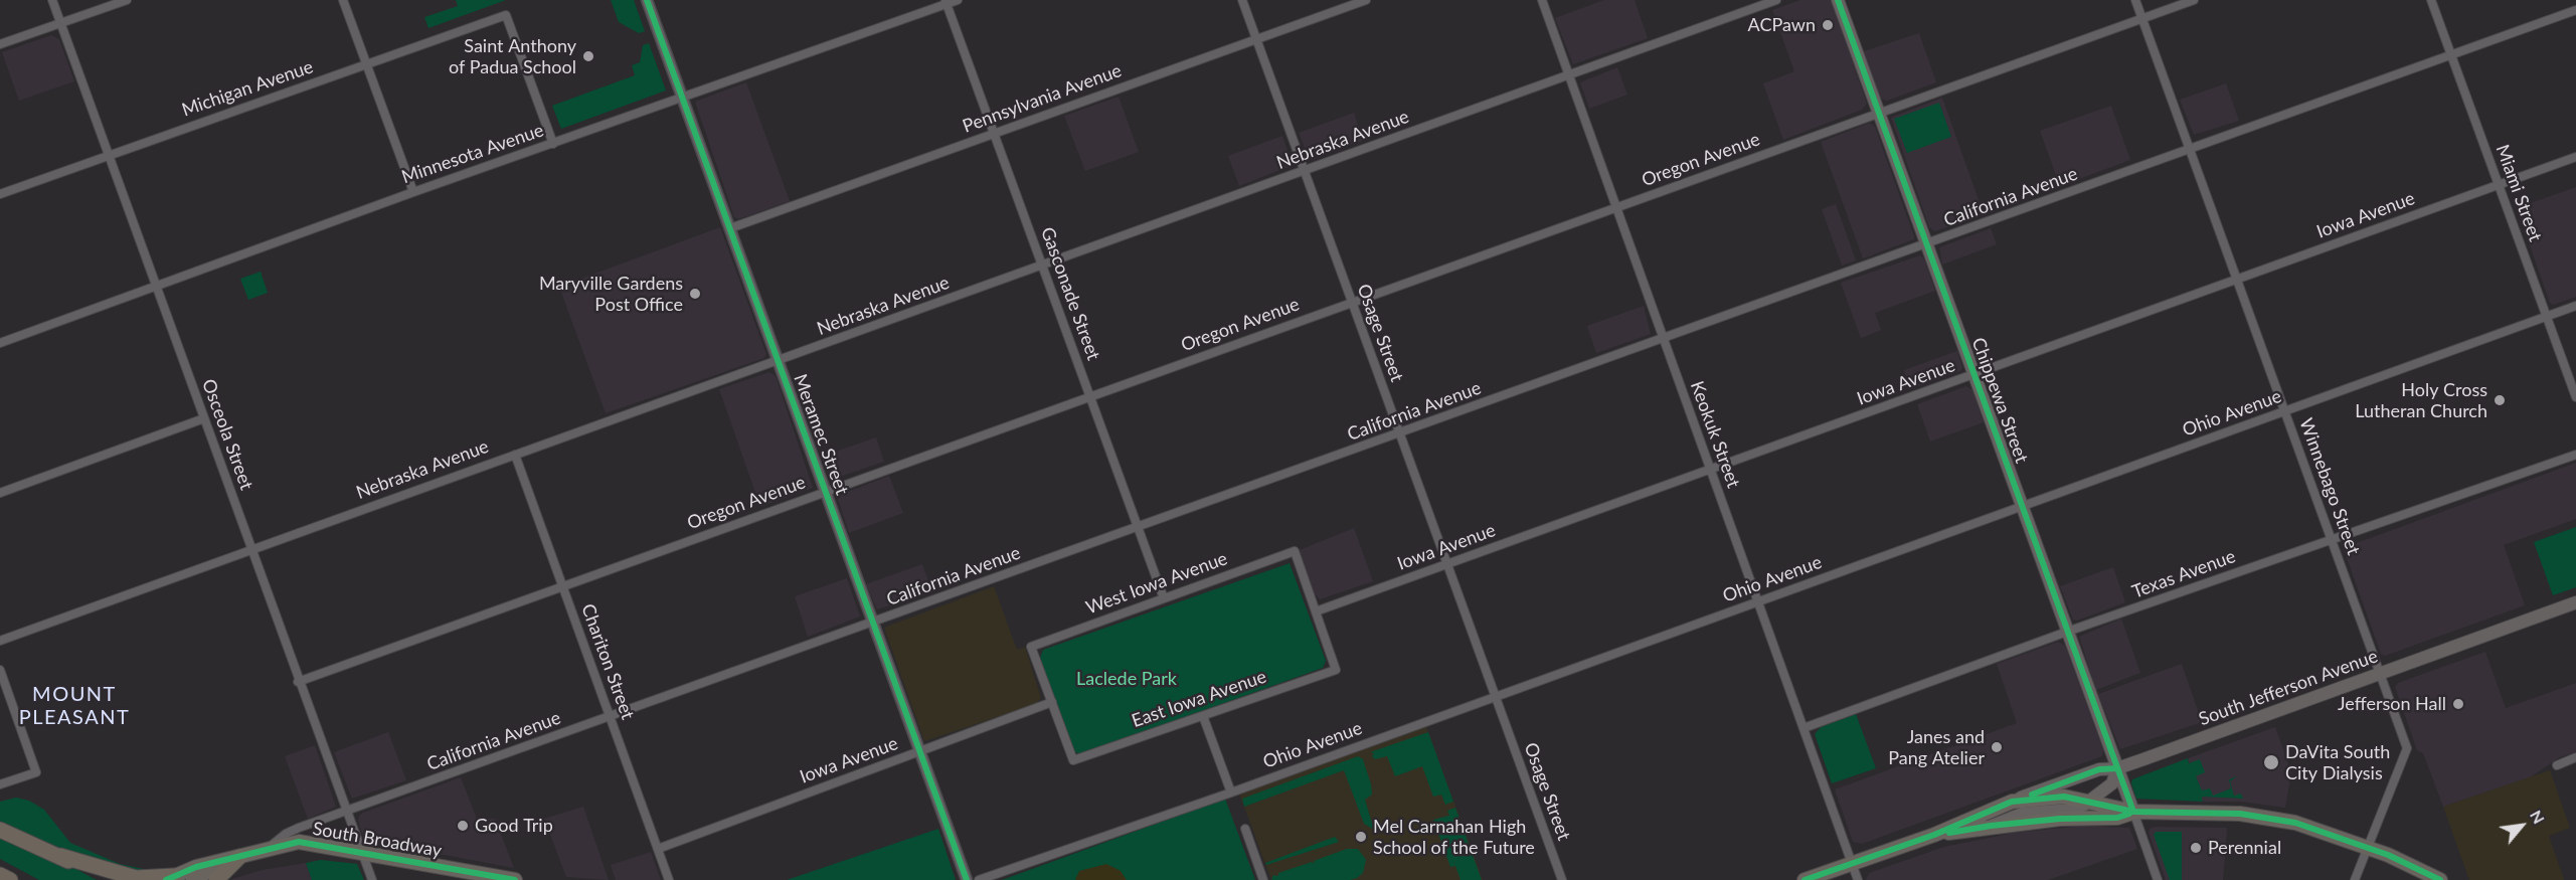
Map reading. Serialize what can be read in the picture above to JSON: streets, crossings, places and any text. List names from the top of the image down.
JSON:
{
  "streets": {
    "main road": ["Chippewa Street", "South Jefferson Avenue", "South Broadway"],
    "street": [
      "Michigan Avenue",
      "Pennsylvania Avenue",
      "Nebraska Avenue",
      "Minnesota Avenue",
      "Oregon Avenue",
      "Miami Street",
      "California Avenue",
      "Iowa Avenue",
      "Gasconade Street",
      "Osage Street",
      "Ohio Avenue",
      "Osceola Street",
      "Meramec Street",
      "Keokuk Street",
      "Winnebago Street",
      "Texas Avenue",
      "West Iowa Avenue",
      "Chariton Street",
      "East Iowa Avenue"
    ]
  },
  "crossings": [
    ["Michigan Avenue", "Minnesota Avenue"],
    ["Michigan Avenue", "Osceola Street"],
    ["Pennsylvania Avenue", "Gasconade Street"],
    ["Pennsylvania Avenue", "Osage Street"],
    ["Pennsylvania Avenue", "Meramec Street"],
    ["Nebraska Avenue", "Gasconade Street"],
    ["Nebraska Avenue", "Osage Street"],
    ["Nebraska Avenue", "Osceola Street"],
    ["Nebraska Avenue", "Meramec Street"],
    ["Nebraska Avenue", "Keokuk Street"],
    ["Nebraska Avenue", "Chariton Street"],
    ["Minnesota Avenue", "Gasconade Street"],
    ["Minnesota Avenue", "Osceola Street"],
    ["Minnesota Avenue", "Meramec Street"],
    ["Oregon Avenue", "Gasconade Street"],
    ["Oregon Avenue", "Osage Street"],
    ["Oregon Avenue", "Chippewa Street"],
    ["Oregon Avenue", "Osceola Street"],
    ["Oregon Avenue", "Meramec Street"],
    ["Oregon Avenue", "Keokuk Street"],
    ["Oregon Avenue", "Winnebago Street"],
    ["Oregon Avenue", "Chariton Street"],
    ["Miami Street", "California Avenue"],
    ["Miami Street", "Iowa Avenue"],
    ["Miami Street", "Ohio Avenue"],
    ["California Avenue", "Gasconade Street"],
    ["California Avenue", "Osage Street"],
    ["California Avenue", "Chippewa Street"],
    ["California Avenue", "Osceola Street"],
    ["California Avenue", "Meramec Street"],
    ["California Avenue", "Keokuk Street"],
    ["California Avenue", "Winnebago Street"],
    ["California Avenue", "Chariton Street"],
    ["California Avenue", "South Broadway"],
    ["Iowa Avenue", "Osage Street"],
    ["Iowa Avenue", "Chippewa Street"],
    ["Iowa Avenue", "Meramec Street"],
    ["Iowa Avenue", "Keokuk Street"],
    ["Iowa Avenue", "Winnebago Street"],
    ["Iowa Avenue", "West Iowa Avenue"],
    ["Iowa Avenue", "Chariton Street"],
    ["Iowa Avenue", "East Iowa Avenue"],
    ["Gasconade Street", "West Iowa Avenue"],
    ["Osage Street", "Ohio Avenue"],
    ["Chippewa Street", "Ohio Avenue"],
    ["Chippewa Street", "Texas Avenue"],
    ["Chippewa Street", "South Jefferson Avenue"],
    ["Ohio Avenue", "Keokuk Street"],
    ["Ohio Avenue", "Winnebago Street"],
    ["Osceola Street", "South Broadway"],
    ["Keokuk Street", "Texas Avenue"],
    ["Winnebago Street", "Texas Avenue"],
    ["Winnebago Street", "South Jefferson Avenue"],
    ["West Iowa Avenue", "East Iowa Avenue"]
  ],
  "districts": ["MOUNT PLEASANT"],
  "parks": ["Laclede Park"],
  "places": [
    "ACPawn",
    "Saint Anthony of Padua School",
    "Maryville Gardens Post Office",
    "Holy Cross Lutheran Church",
    "Jefferson Hall",
    "Janes and Pang Atelier",
    "DaVita South City Dialysis",
    "Good Trip",
    "Mel Carnahan High School of the Future",
    "Perennial"
  ],
  "north": "top right"
}
